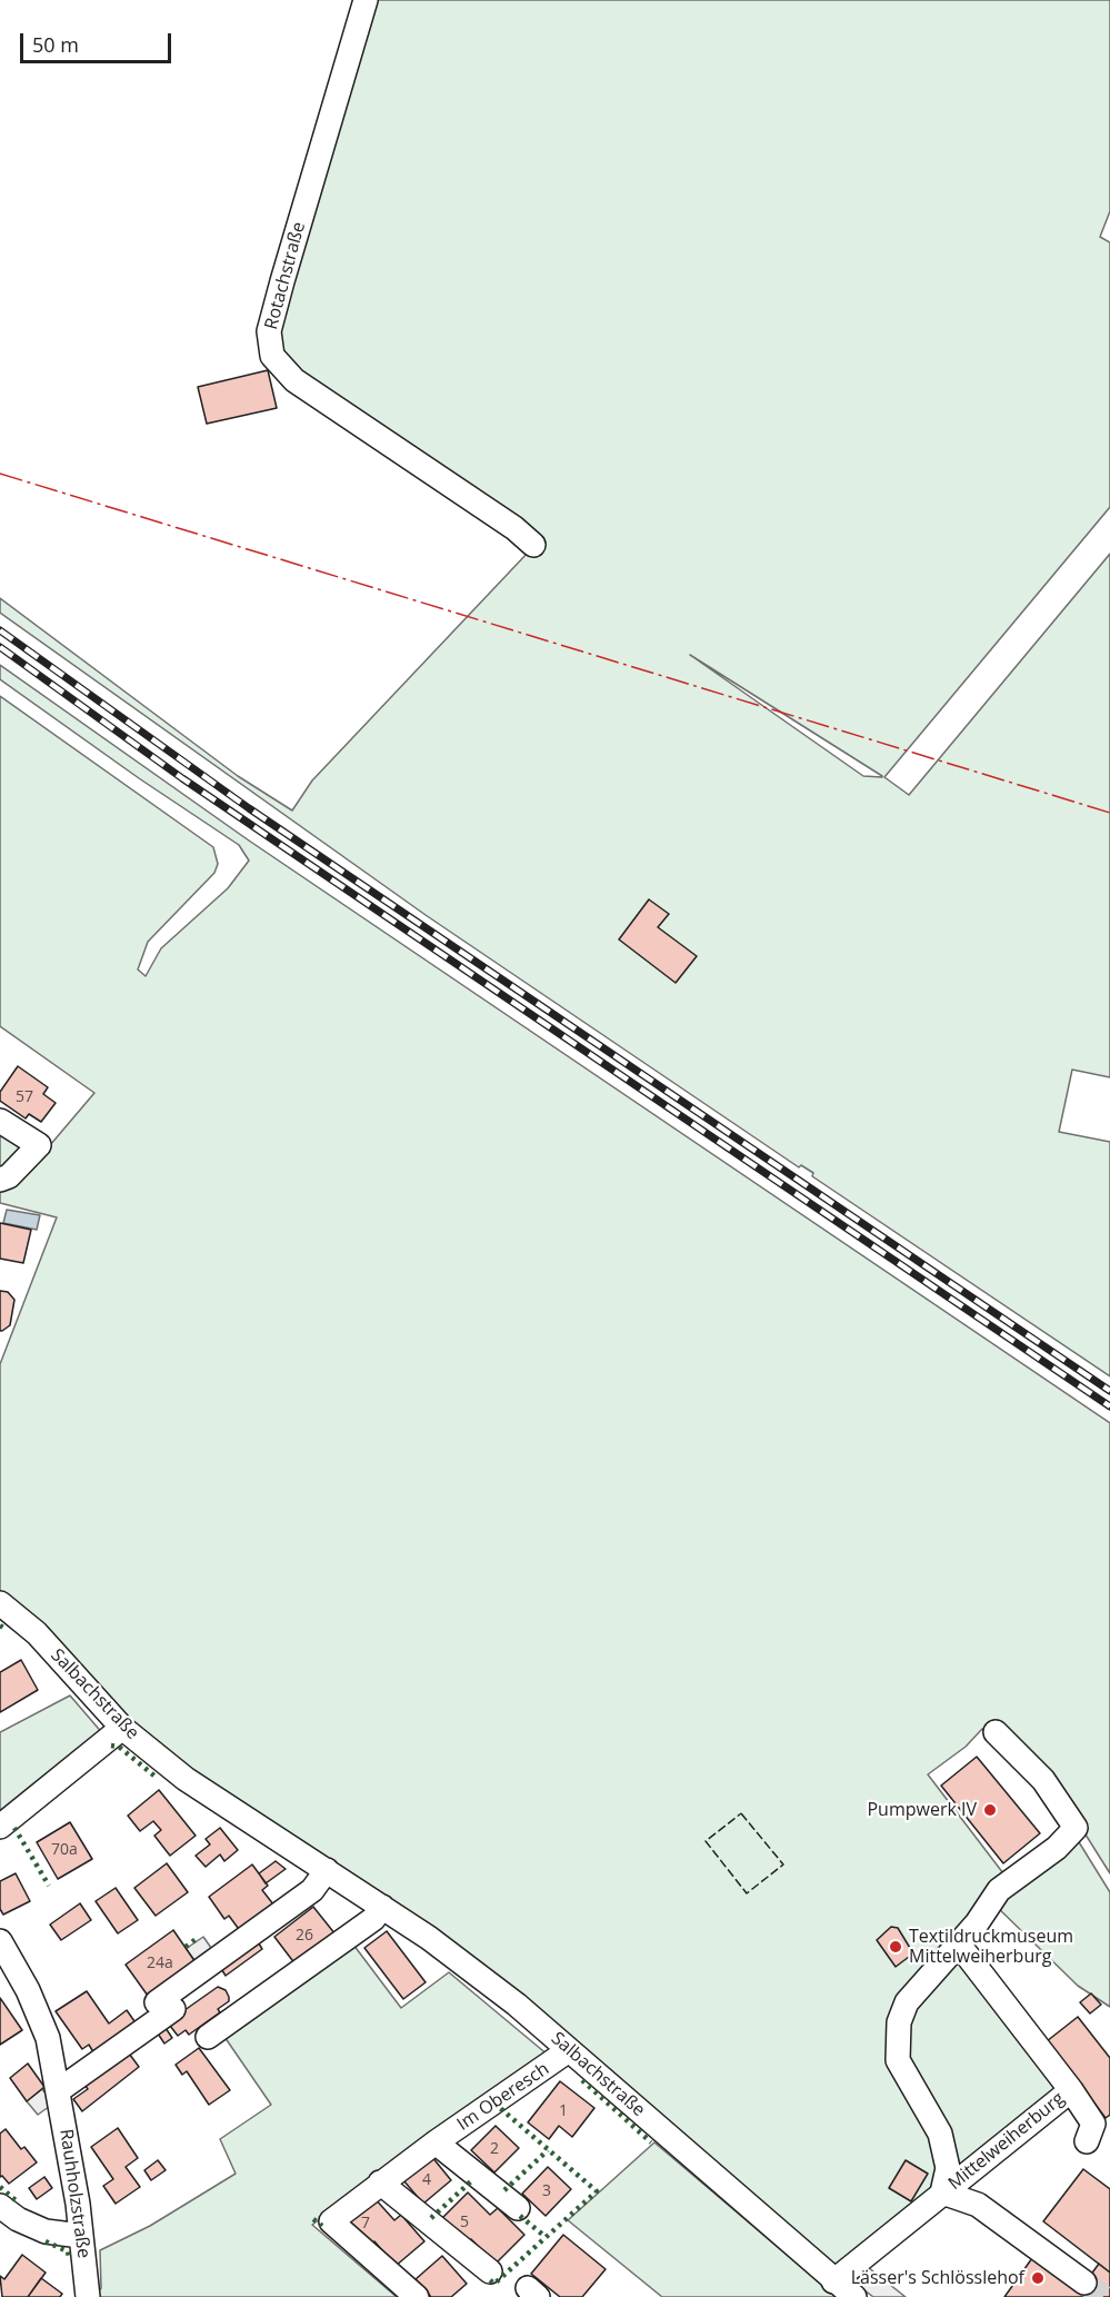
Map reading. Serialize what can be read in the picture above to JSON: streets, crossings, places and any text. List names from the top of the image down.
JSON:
{
  "streets": {
    "street": [
      "Rotachstraße",
      "Salbachstraße",
      "Im Oberesch",
      "Mittelweiherburg",
      "Rauhholzstraße"
    ]
  },
  "crossings": [
    ["Salbachstraße", "Im Oberesch"],
    ["Salbachstraße", "Mittelweiherburg"]
  ],
  "places": ["Pumpwerk IV", "Textildruckmuseum Mittelweiherburg", "Lässer's Schlösslehof"],
  "house_numbers": [
    "57",
    "70a",
    "26",
    "24a",
    "1",
    "2",
    "4",
    "3",
    "5",
    "7"
  ],
  "scale_bar": "50 m"
}
